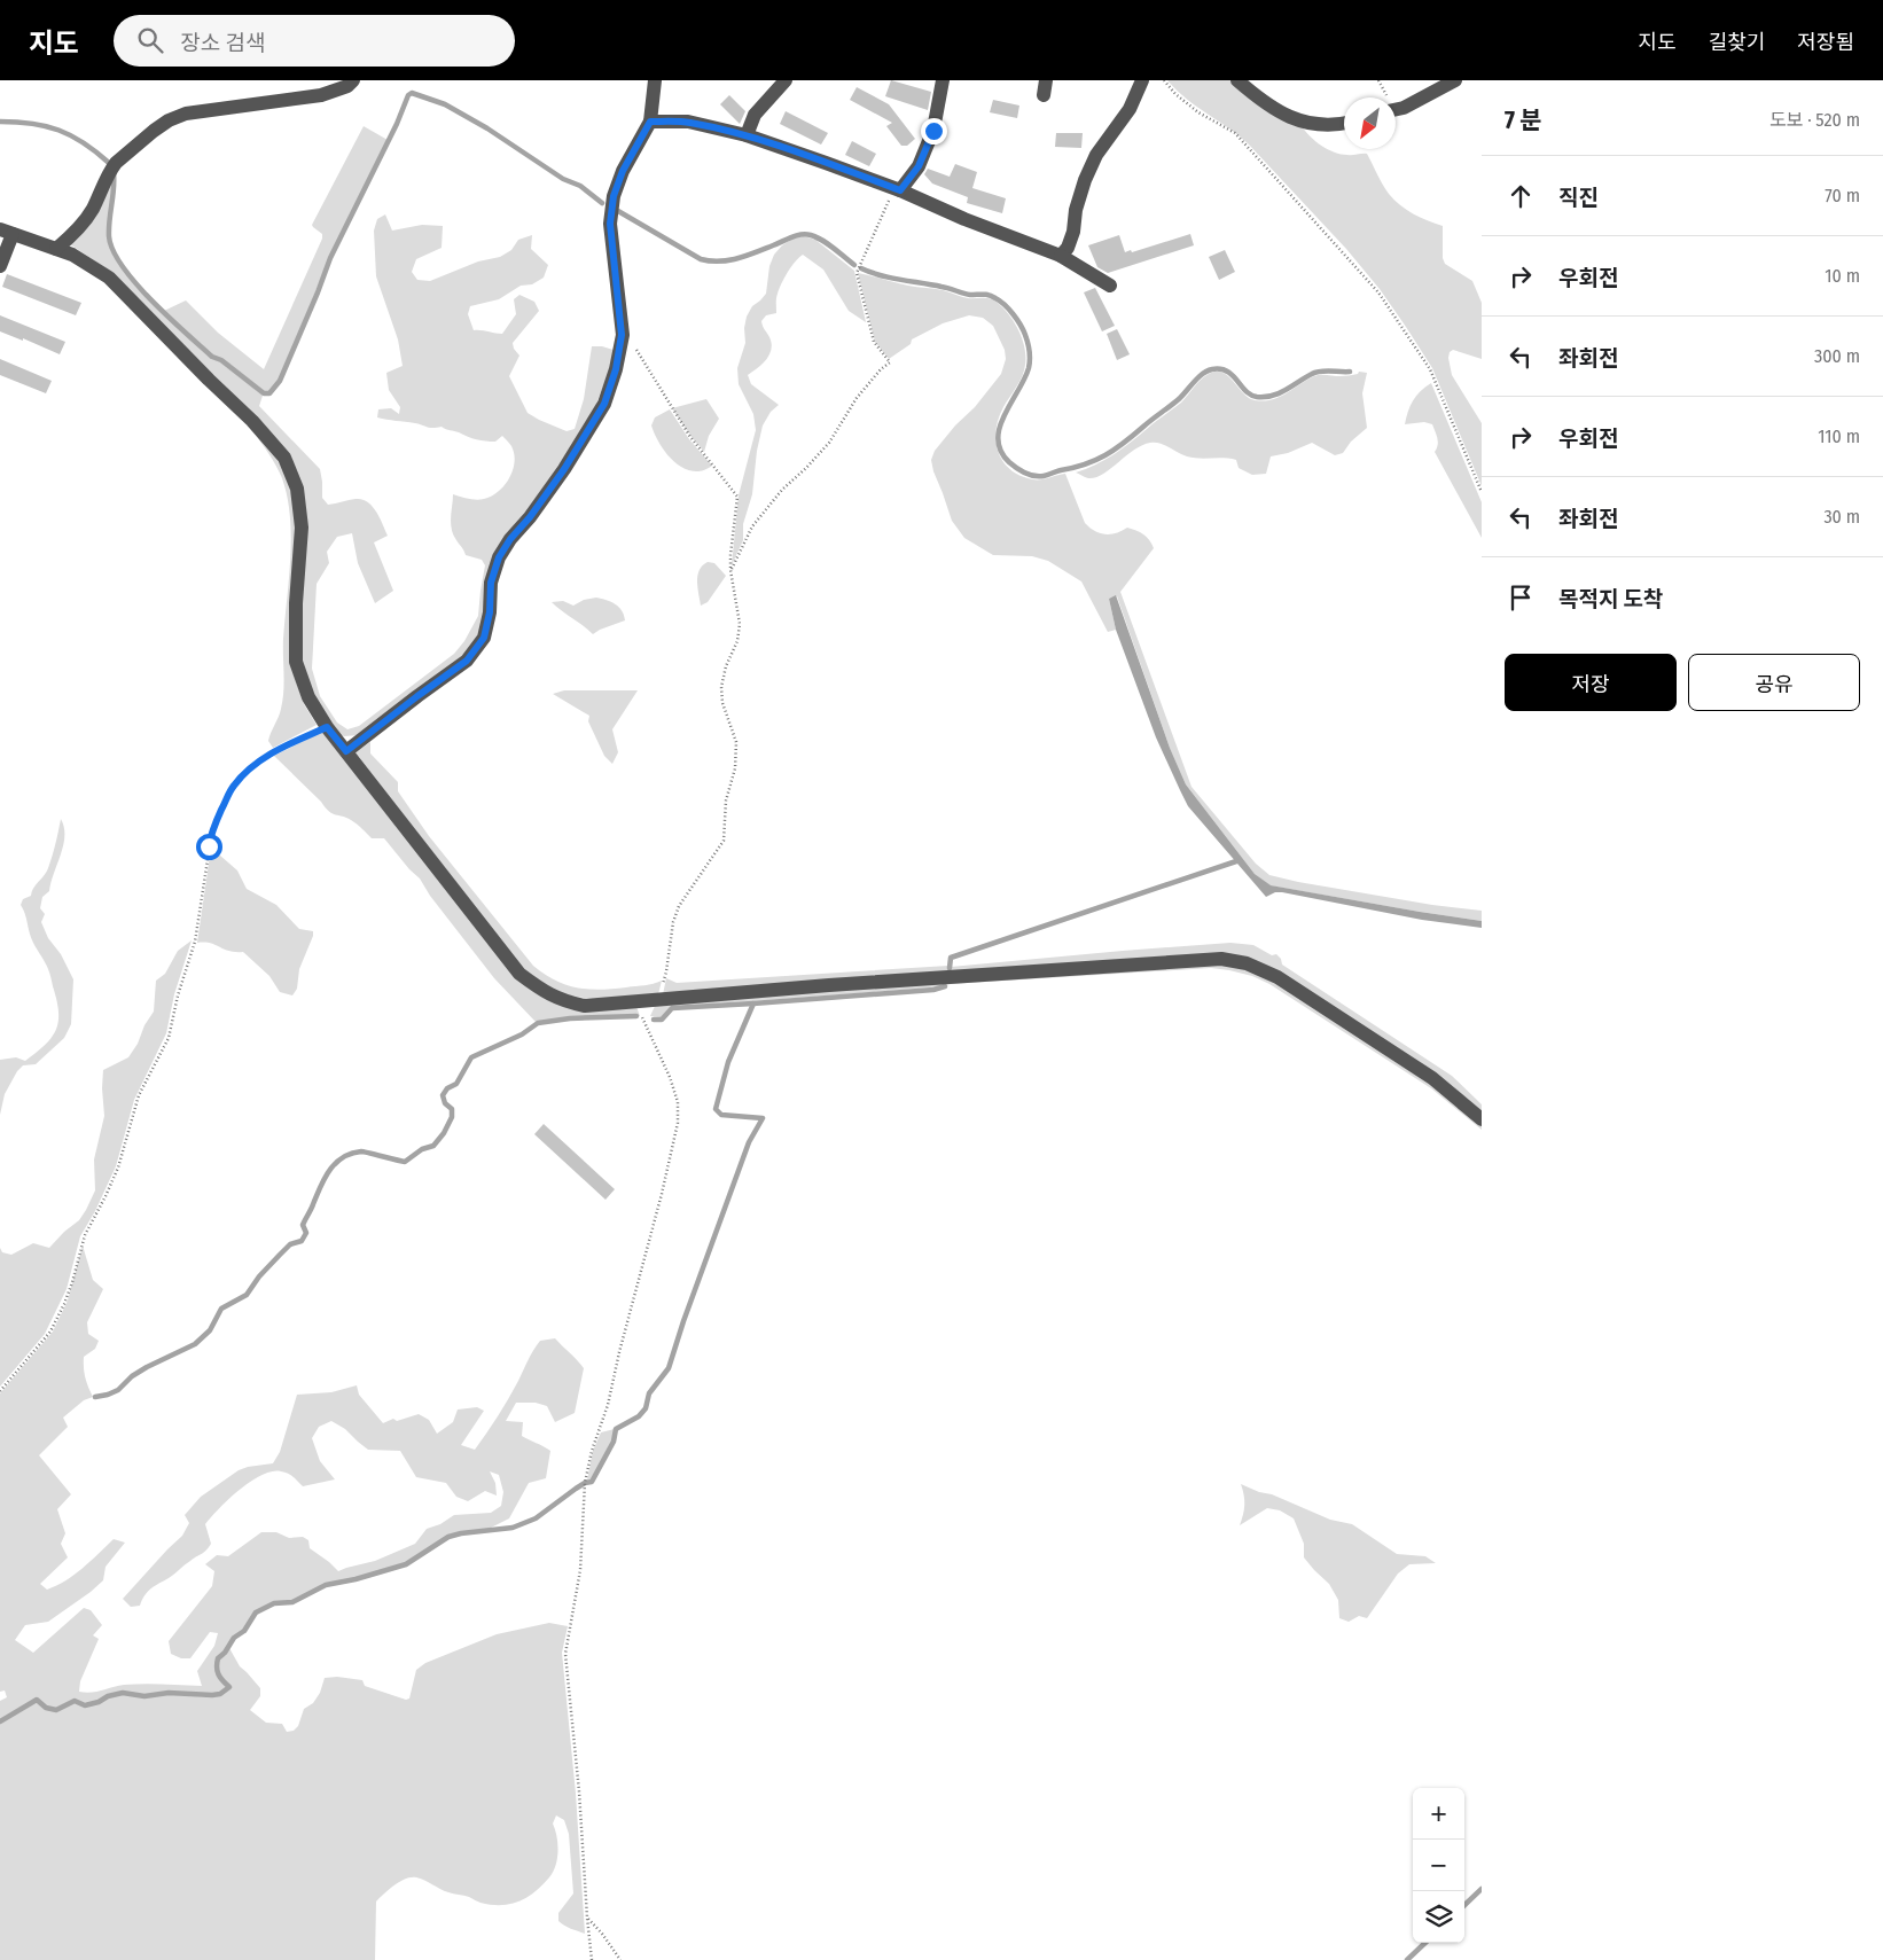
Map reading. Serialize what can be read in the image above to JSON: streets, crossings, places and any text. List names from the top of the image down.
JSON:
{
  "north": "bottom left",
  "page": {
    "header": "지도",
    "search": "장소 검색",
    "nav": ["지도", "길찾기", "저장됨"],
    "heading": ["7 분", "도보 · 520 m"],
    "list": [
      ["직진", "70 m"],
      ["우회전", "10 m"],
      ["좌회전", "300 m"],
      ["우회전", "110 m"],
      ["좌회전", "30 m"],
      "목적지 도착"
    ],
    "buttons": ["저장", "공유"],
    "map_buttons": ["+", "−"]
  }
}
